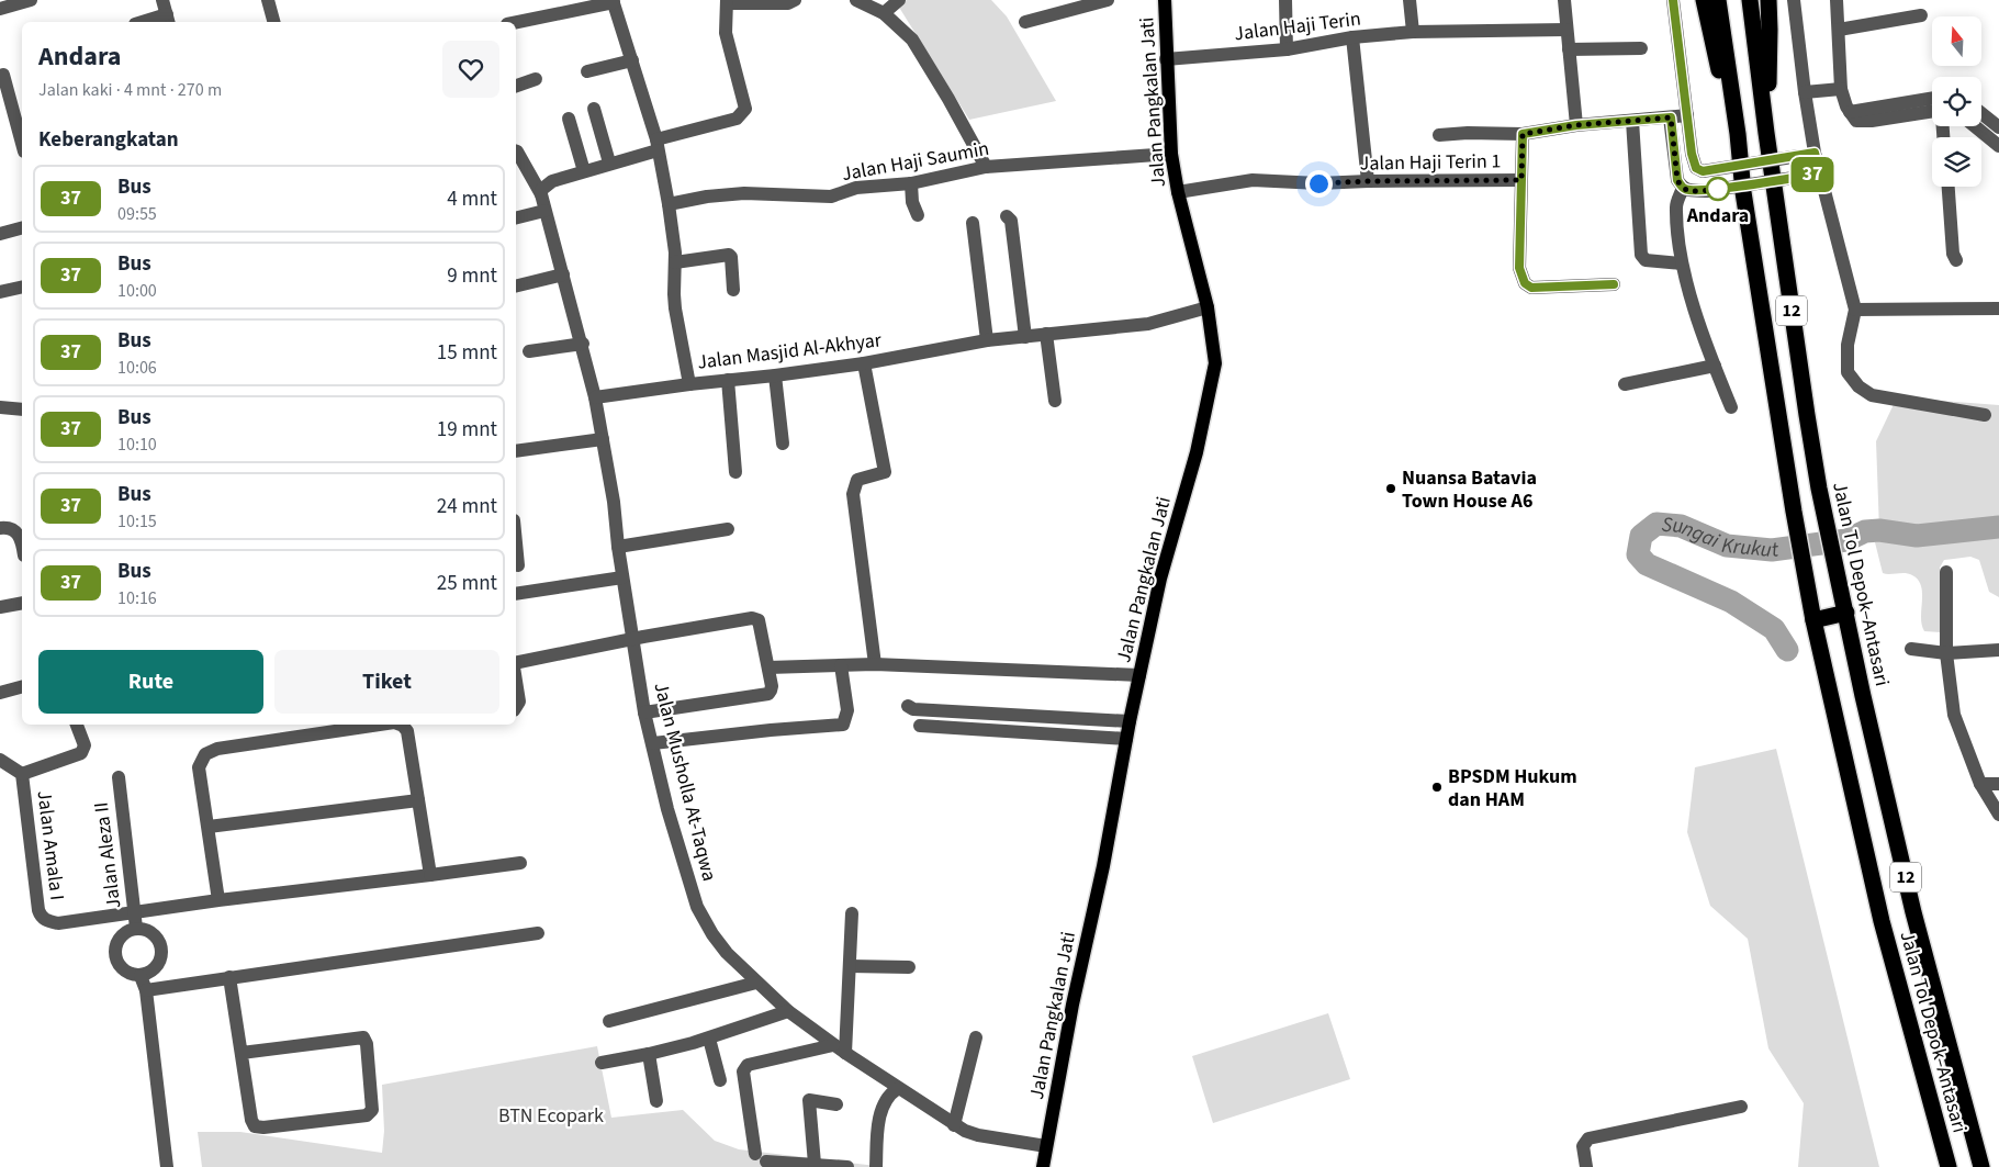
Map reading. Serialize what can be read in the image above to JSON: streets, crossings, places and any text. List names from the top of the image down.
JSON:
{
  "streets": {
    "highway": ["12", "Jalan Tol Depok–Antasari"],
    "main road": ["Jalan Pangkalan Jati"],
    "street": [
      "Jalan Haji Terin",
      "Jalan Haji Saumin",
      "Jalan Haji Terin 1",
      "Jalan Masjid Al-Akhyar",
      "Jalan Musholla At-Taqwa",
      "Jalan Amala I",
      "Jalan Aleza II"
    ]
  },
  "crossings": [
    ["Jalan Haji Terin", "Jalan Pangkalan Jati"],
    ["Jalan Pangkalan Jati", "Jalan Haji Saumin"],
    ["Jalan Pangkalan Jati", "Jalan Haji Terin 1"],
    ["Jalan Pangkalan Jati", "Jalan Masjid Al-Akhyar"],
    ["Jalan Pangkalan Jati", "Jalan Musholla At-Taqwa"],
    ["Jalan Masjid Al-Akhyar", "Jalan Musholla At-Taqwa"],
    ["Jalan Amala I", "Jalan Aleza II"]
  ],
  "water": ["Sungai Krukut"],
  "parks": ["BTN Ecopark"],
  "places": ["Andara", "Nuansa Batavia Town House A6", "BPSDM Hukum dan HAM"],
  "lines": ["bus line 37"],
  "north": "top",
  "page": {
    "on_map": "37",
    "heading": [
      ["Andara", "Jalan kaki · 4 mnt · 270 m"],
      "Keberangkatan"
    ],
    "list": [
      {
        "mark": "37",
        "name": "Bus",
        "note": "09:55",
        "value": "4 mnt"
      },
      {
        "mark": "37",
        "name": "Bus",
        "note": "10:00",
        "value": "9 mnt"
      },
      {
        "mark": "37",
        "name": "Bus",
        "note": "10:06",
        "value": "15 mnt"
      },
      {
        "mark": "37",
        "name": "Bus",
        "note": "10:10",
        "value": "19 mnt"
      },
      {
        "mark": "37",
        "name": "Bus",
        "note": "10:15",
        "value": "24 mnt"
      },
      {
        "mark": "37",
        "name": "Bus",
        "note": "10:16",
        "value": "25 mnt"
      }
    ],
    "buttons": ["Rute", "Tiket"]
  }
}
